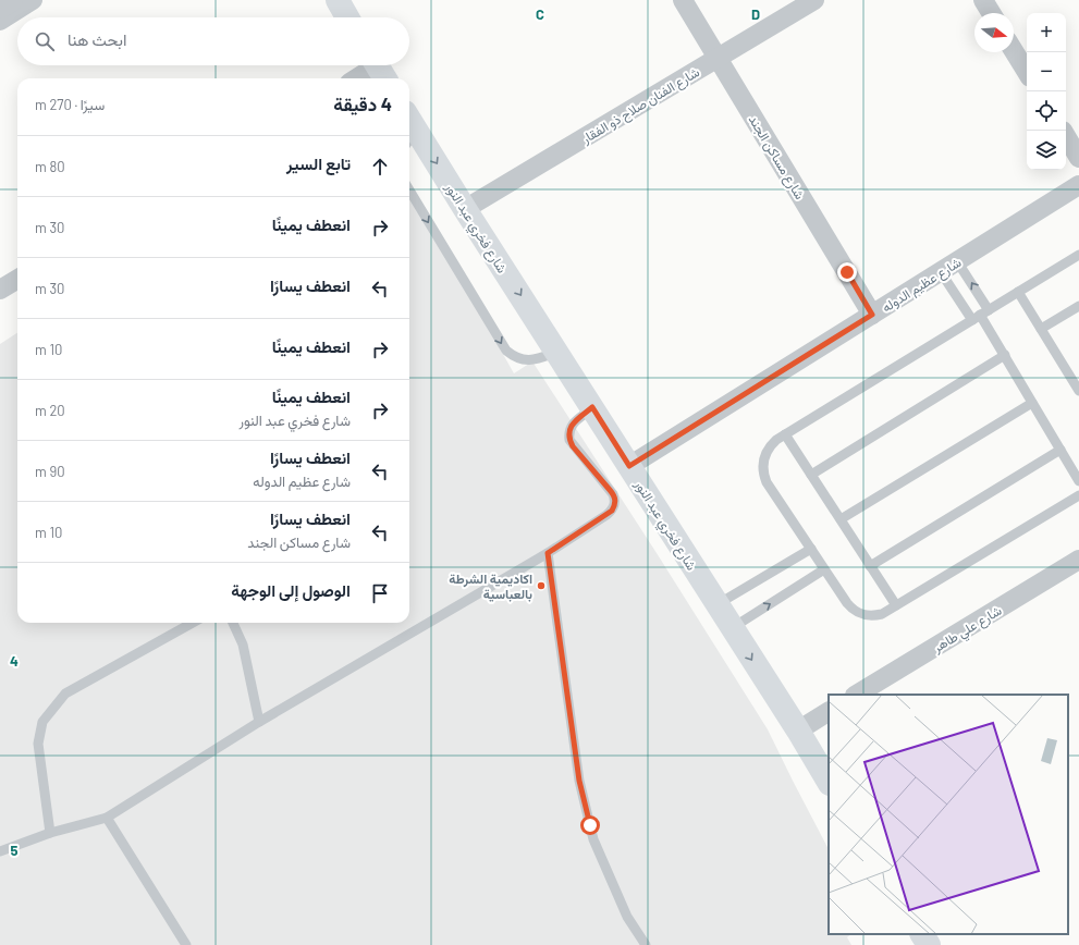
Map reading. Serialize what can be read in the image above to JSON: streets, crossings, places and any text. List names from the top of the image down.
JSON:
{
  "streets": {
    "main road": ["شارع فخري عبد النور"],
    "street": [
      "شارع الفنان صلاح ذو الفقار",
      "شارع مساكن الجند",
      "شارع عظيم الدوله",
      "شارع علي طاهر"
    ]
  },
  "crossings": [
    ["شارع الفنان صلاح ذو الفقار", "شارع مساكن الجند"],
    ["شارع الفنان صلاح ذو الفقار", "شارع فخري عبد النور"],
    ["شارع مساكن الجند", "شارع عظيم الدوله"],
    ["شارع فخري عبد النور", "شارع عظيم الدوله"]
  ],
  "one_way": ["شارع فخري عبد النور"],
  "places": ["اكاديمية الشرطة بالعباسية"],
  "north": "right",
  "page": {
    "map_buttons": ["+", "−"],
    "search": "ابحث هنا",
    "heading": ["4 دقيقة", "سيرًا · 270 m"],
    "list": [
      ["تابع السير", "80 m"],
      ["انعطف يمينًا", "30 m"],
      ["انعطف يسارًا", "30 m"],
      ["انعطف يمينًا", "10 m"],
      ["انعطف يمينًا", "شارع فخري عبد النور", "20 m"],
      ["انعطف يسارًا", "شارع عظيم الدوله", "90 m"],
      ["انعطف يسارًا", "شارع مساكن الجند", "10 m"],
      "الوصول إلى الوجهة"
    ]
  },
  "grid": {
    "columns": ["C", "D"],
    "rows": ["4", "5"]
  }
}
